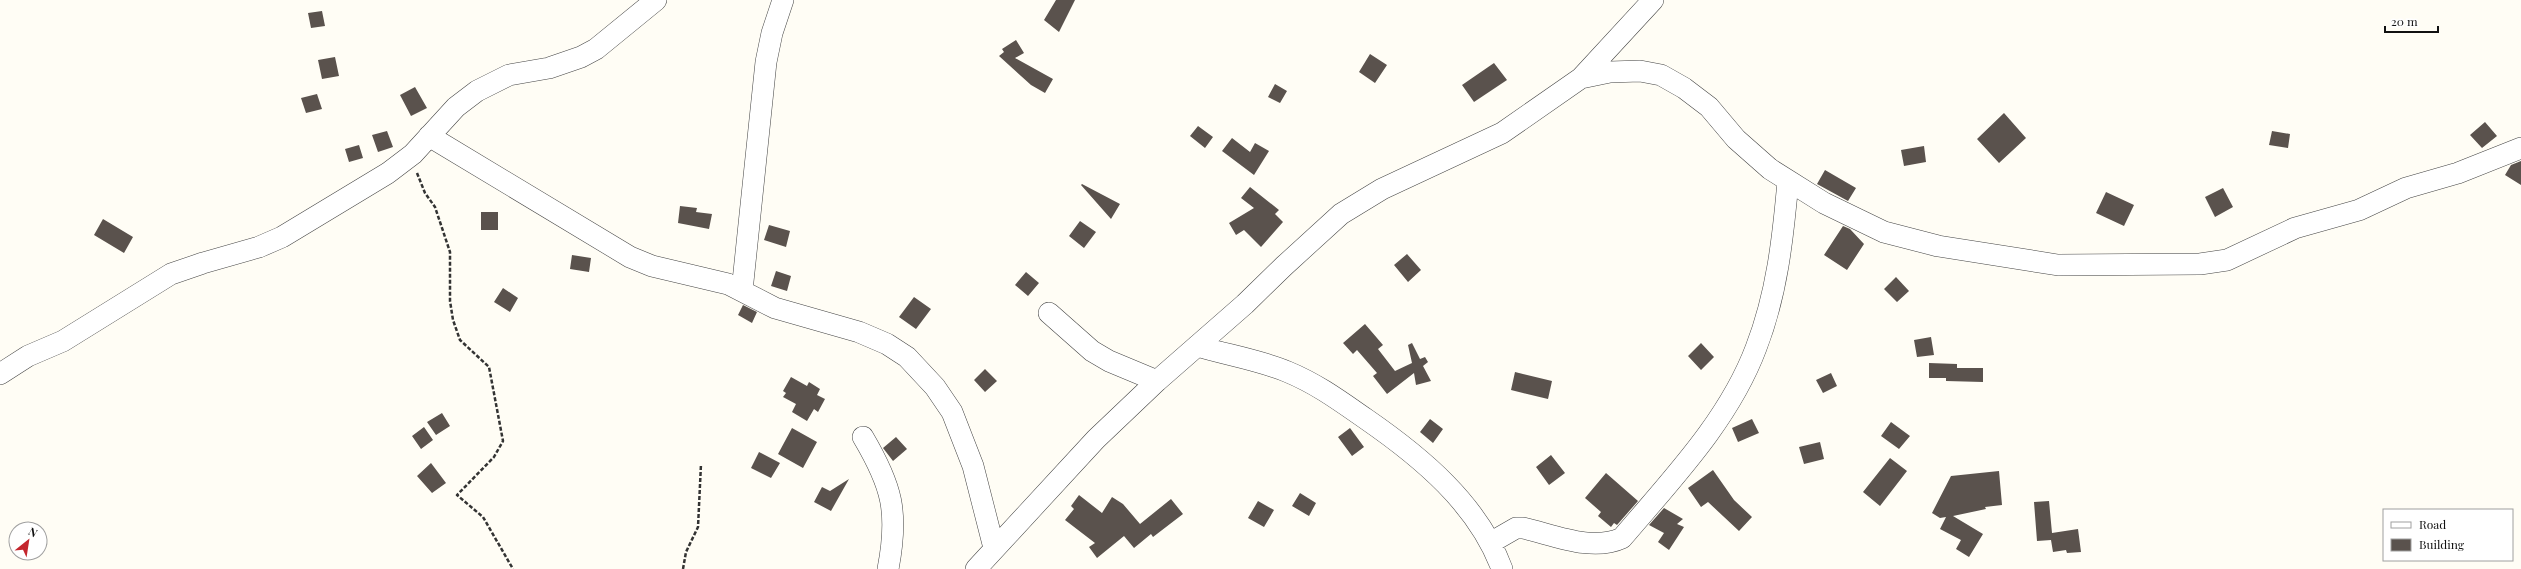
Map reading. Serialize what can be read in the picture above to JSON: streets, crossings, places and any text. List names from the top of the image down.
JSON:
{
  "legend": ["Road", "Building"],
  "scale_bar": "20 m",
  "north": "top right"
}
